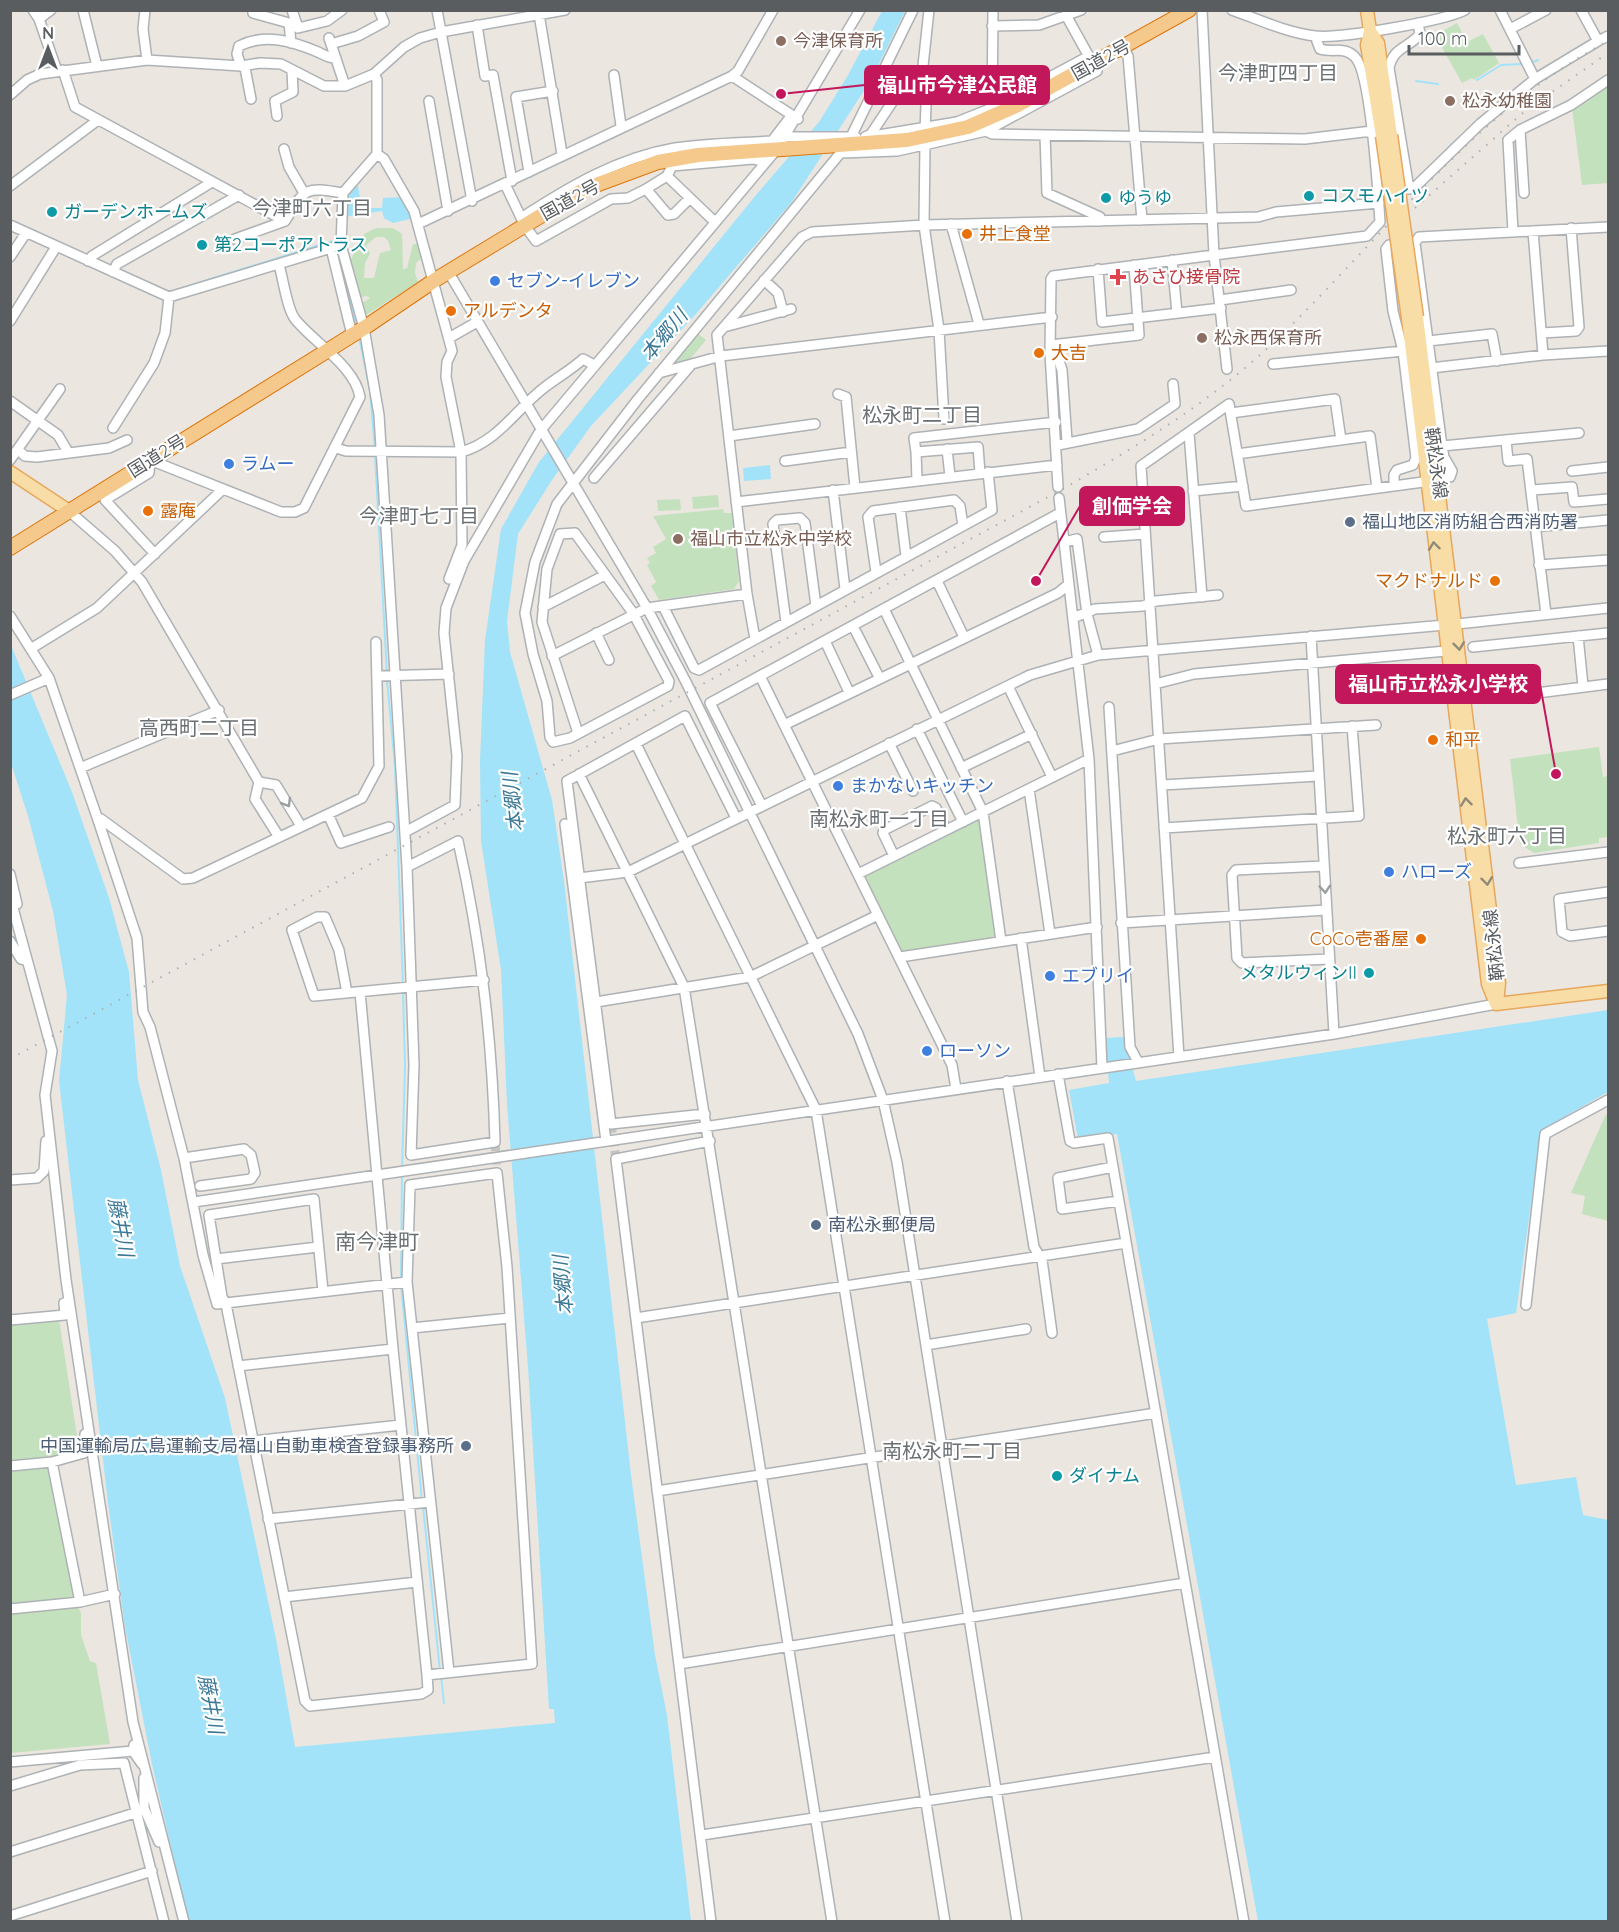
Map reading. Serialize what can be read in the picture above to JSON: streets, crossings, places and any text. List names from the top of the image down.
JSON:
{
  "streets": {
    "highway": ["国道2号"],
    "main road": ["鞆松永線"]
  },
  "districts": [
    "今津町四丁目",
    "今津町六丁目",
    "松永町二丁目",
    "今津町七丁目",
    "高西町二丁目",
    "南松永町一丁目",
    "松永町六丁目",
    "南今津町",
    "南松永町二丁目"
  ],
  "water": ["本郷川", "藤井川"],
  "places": {
    "other": [
      "今津保育所",
      "福山市今津公民館",
      "松永幼稚園",
      "コスモハイツ",
      "ゆうゆ",
      "ガーデンホームズ",
      "井上食堂",
      "第2コーポアトラス",
      "セブン-イレブン",
      "アルデンタ",
      "松永西保育所",
      "大吉",
      "ラムー",
      "露庵",
      "福山地区消防組合西消防署",
      "福山市立松永中学校",
      "創価学会",
      "マクドナルド",
      "和平",
      "福山市立松永小学校",
      "まかないキッチン",
      "ハローズ",
      "CoCo壱番屋",
      "メタルウィンII",
      "エブリイ",
      "ローソン",
      "南松永郵便局",
      "中国運輸局広島運輸支局福山自動車検査登録事務所",
      "ダイナム"
    ],
    "health": ["あさひ接骨院"]
  },
  "scale_bar": "100 m",
  "north": "top"
}
